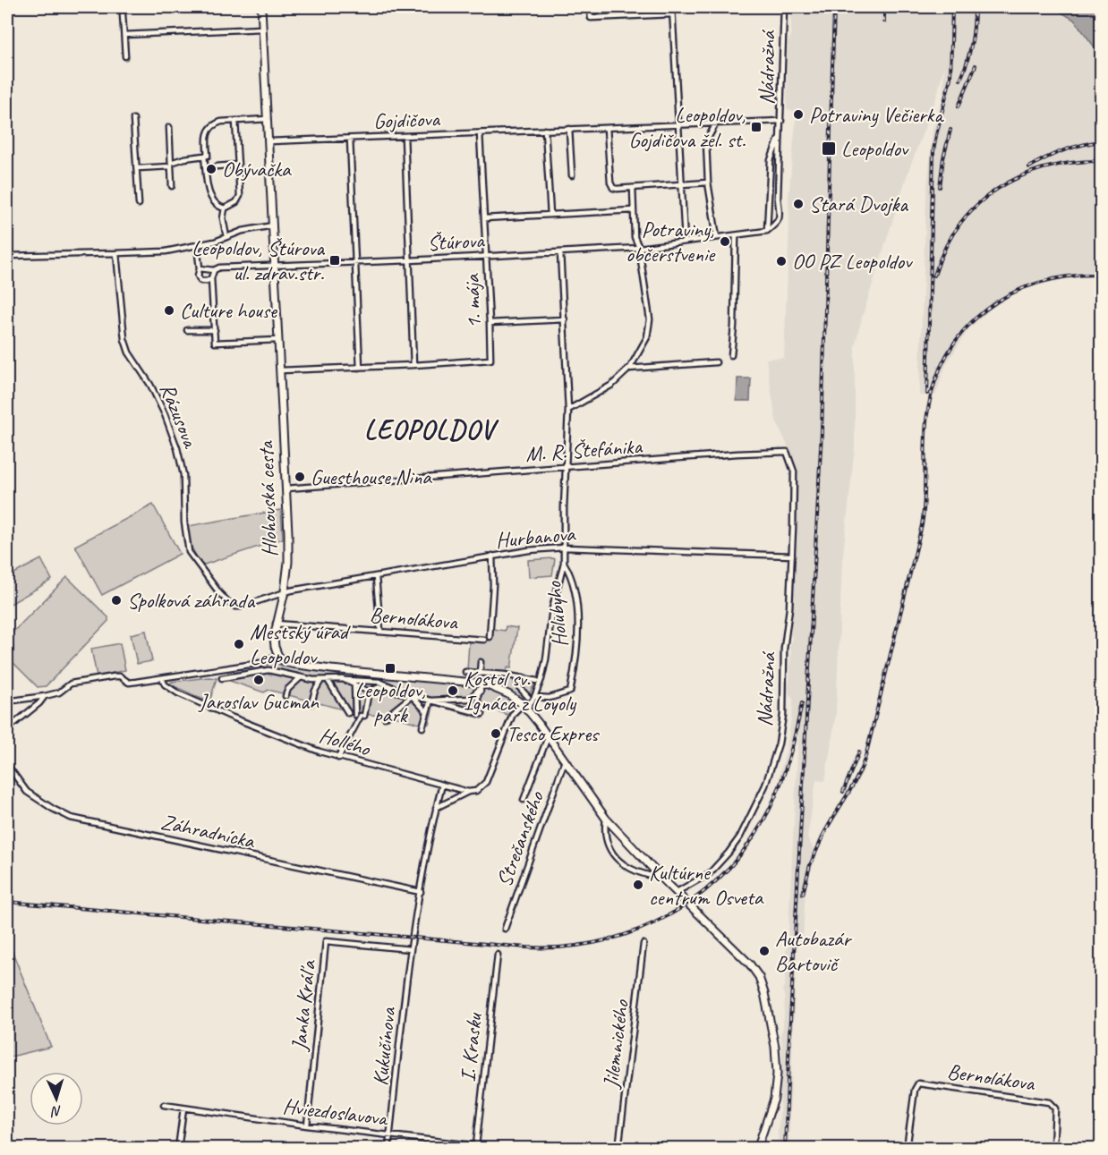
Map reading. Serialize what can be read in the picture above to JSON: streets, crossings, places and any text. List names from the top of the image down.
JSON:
{
  "streets": {
    "street": [
      "Nádražná",
      "Gojdičova",
      "Štúrova",
      "1. mája",
      "Rázusova",
      "M. R. Štefánika",
      "Hlohovská cesta",
      "Hurbanova",
      "Holubyho",
      "Bernolákova",
      "Hollého",
      "Záhradnícka",
      "Strečanského",
      "Janka Kráľa",
      "Jilemnického",
      "Kukučínova",
      "I. Krasku",
      "Hviezdoslavova"
    ]
  },
  "crossings": [
    ["Nádražná", "Gojdičova"],
    ["Nádražná", "Štúrova"],
    ["Nádražná", "M. R. Štefánika"],
    ["Nádražná", "Hurbanova"],
    ["Gojdičova", "1. mája"],
    ["Gojdičova", "Hlohovská cesta"],
    ["Štúrova", "1. mája"],
    ["Štúrova", "Hlohovská cesta"],
    ["Štúrova", "Holubyho"],
    ["1. mája", "Hlohovská cesta"],
    ["Rázusova", "Hlohovská cesta"],
    ["Rázusova", "Hurbanova"],
    ["M. R. Štefánika", "Hlohovská cesta"],
    ["M. R. Štefánika", "Holubyho"],
    ["Hlohovská cesta", "Hurbanova"],
    ["Hlohovská cesta", "Bernolákova"],
    ["Hurbanova", "Holubyho"],
    ["Holubyho", "Hollého"],
    ["Záhradnícka", "Kukučínova"],
    ["Janka Kráľa", "Kukučínova"],
    ["Janka Kráľa", "Hviezdoslavova"],
    ["Kukučínova", "Hviezdoslavova"],
    ["I. Krasku", "Hviezdoslavova"]
  ],
  "districts": ["LEOPOLDOV"],
  "places": {
    "other": [
      "Potraviny Večierka",
      "Obývačka",
      "Stará Dvojka",
      "Potraviny, občerstvenie",
      "OO PZ Leopoldov",
      "Culture house",
      "Guesthouse Nina",
      "Spolková záhrada",
      "Mestský úrad Leopoldov",
      "Jaroslav Gucman",
      "Kostol sv. Ignáca z Loyoly",
      "Tesco Expres",
      "Kultúrne centrum Osveta",
      "Autobazár Bartovič"
    ],
    "transit": [
      "Leopoldov, Gojdičova žel. st.",
      "Leopoldov",
      "Leopoldov, Štúrova ul. zdrav.str.",
      "Leopoldov, park"
    ]
  },
  "north": "bottom"
}
